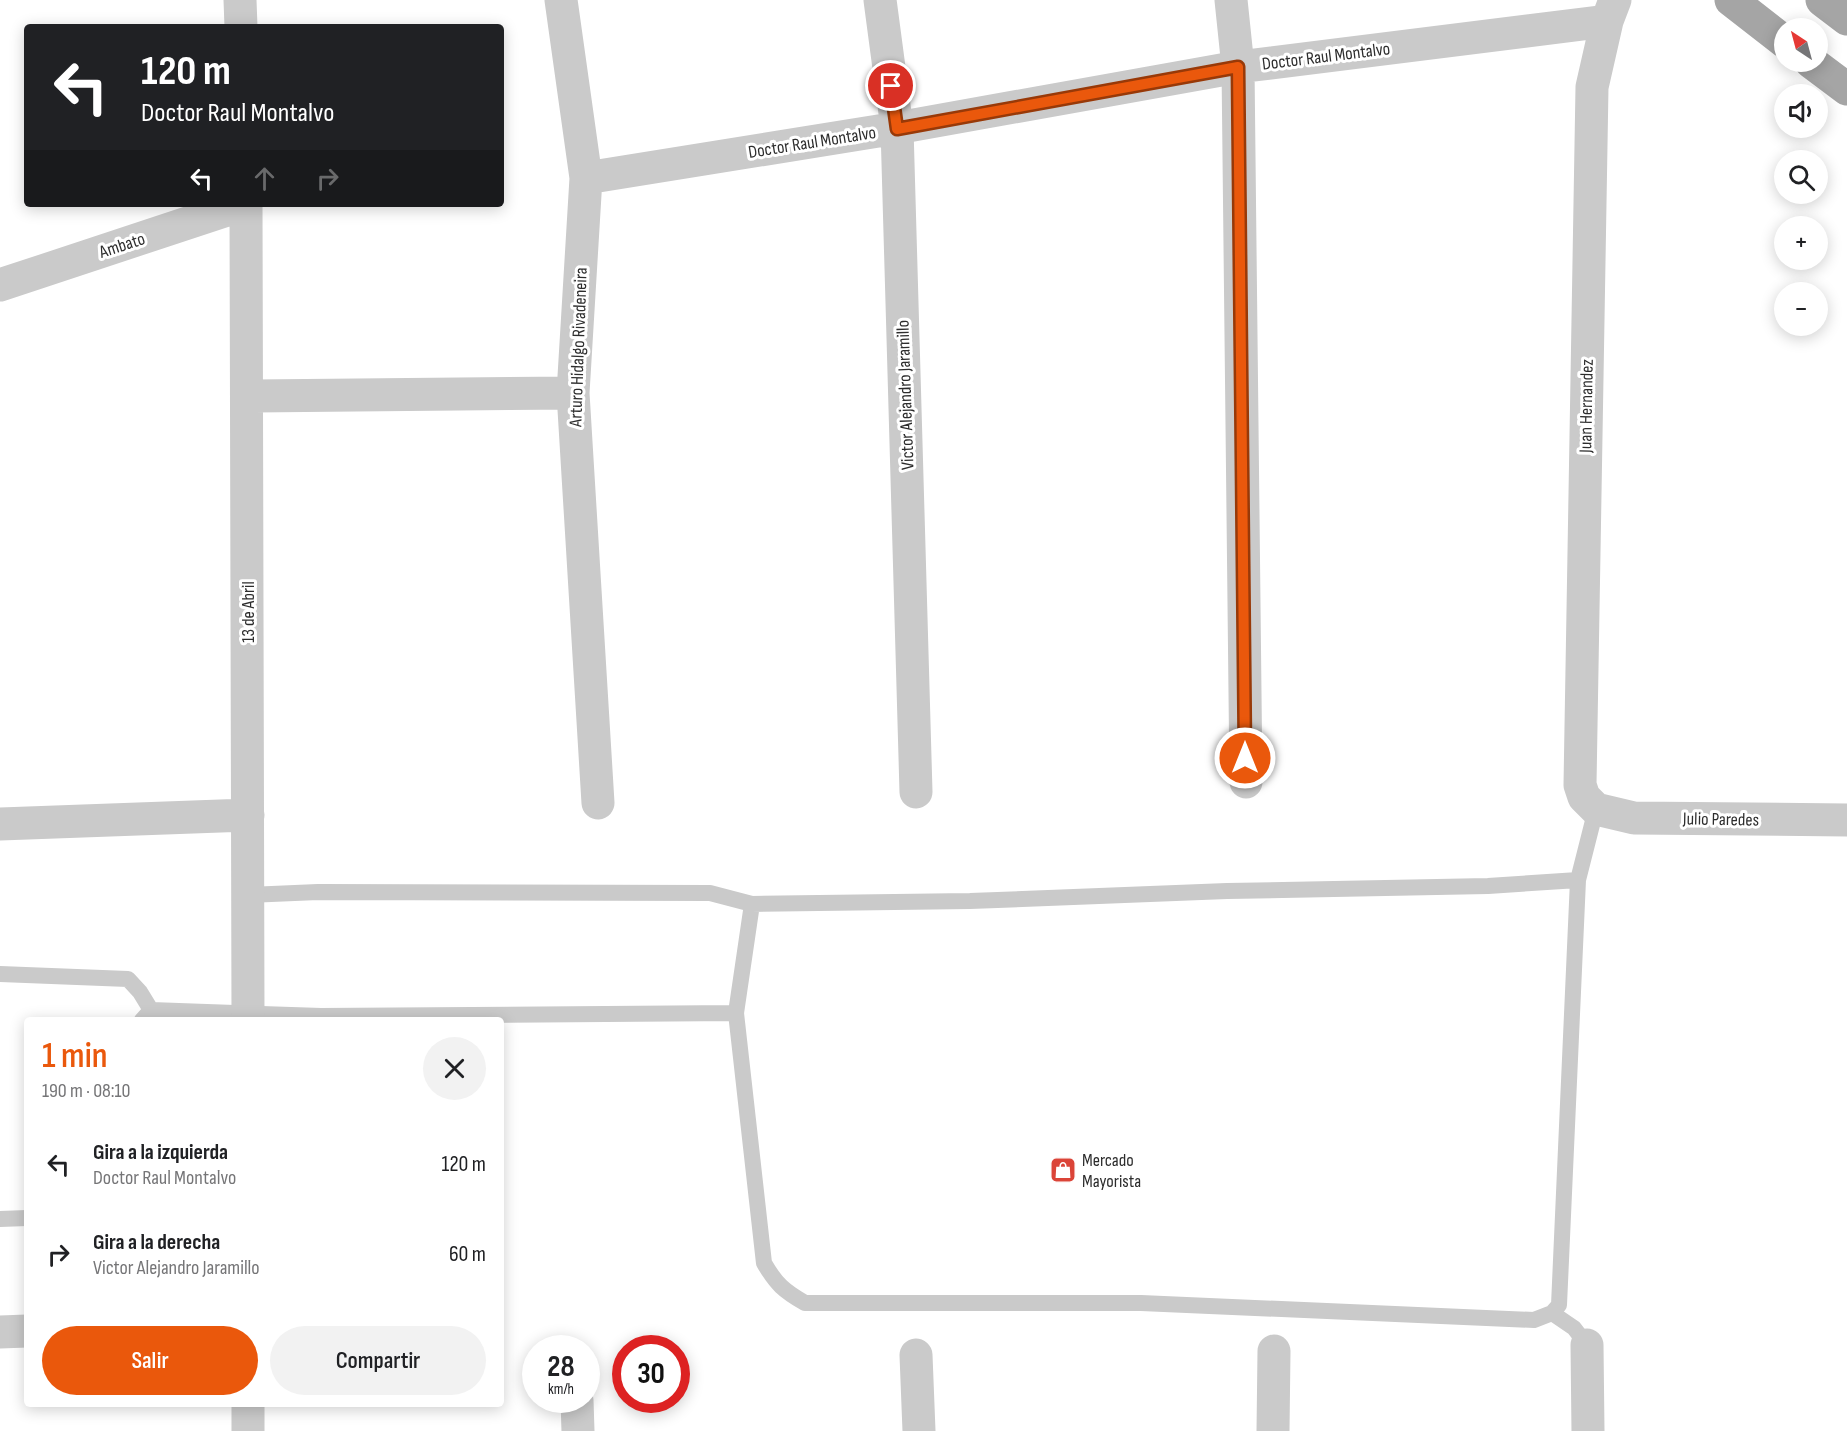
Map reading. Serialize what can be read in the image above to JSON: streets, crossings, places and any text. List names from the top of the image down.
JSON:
{
  "streets": {
    "street": [
      "Doctor Raul Montalvo",
      "Ambato",
      "Arturo Hidalgo Rivadeneira",
      "Victor Alejandro Jaramillo",
      "Juan Hernandez",
      "13 de Abril",
      "Julio Paredes"
    ]
  },
  "crossings": [
    ["Doctor Raul Montalvo", "Arturo Hidalgo Rivadeneira"],
    ["Doctor Raul Montalvo", "Victor Alejandro Jaramillo"],
    ["Doctor Raul Montalvo", "Juan Hernandez"],
    ["Juan Hernandez", "Julio Paredes"]
  ],
  "places": {
    "shop": ["Mercado Mayorista"]
  },
  "north": "top left",
  "page": {
    "map_buttons": ["+", "−"],
    "turn": ["120 m", "Doctor Raul Montalvo"],
    "heading": ["1 min", "190 m · 08:10"],
    "list": [
      {
        "name": "Gira a la izquierda",
        "note": "Doctor Raul Montalvo",
        "value": "120 m"
      },
      {
        "name": "Gira a la derecha",
        "note": "Victor Alejandro Jaramillo",
        "value": "60 m"
      }
    ],
    "buttons": ["Salir", "Compartir"],
    "speed": "28 km/h",
    "limit": "30"
  }
}
